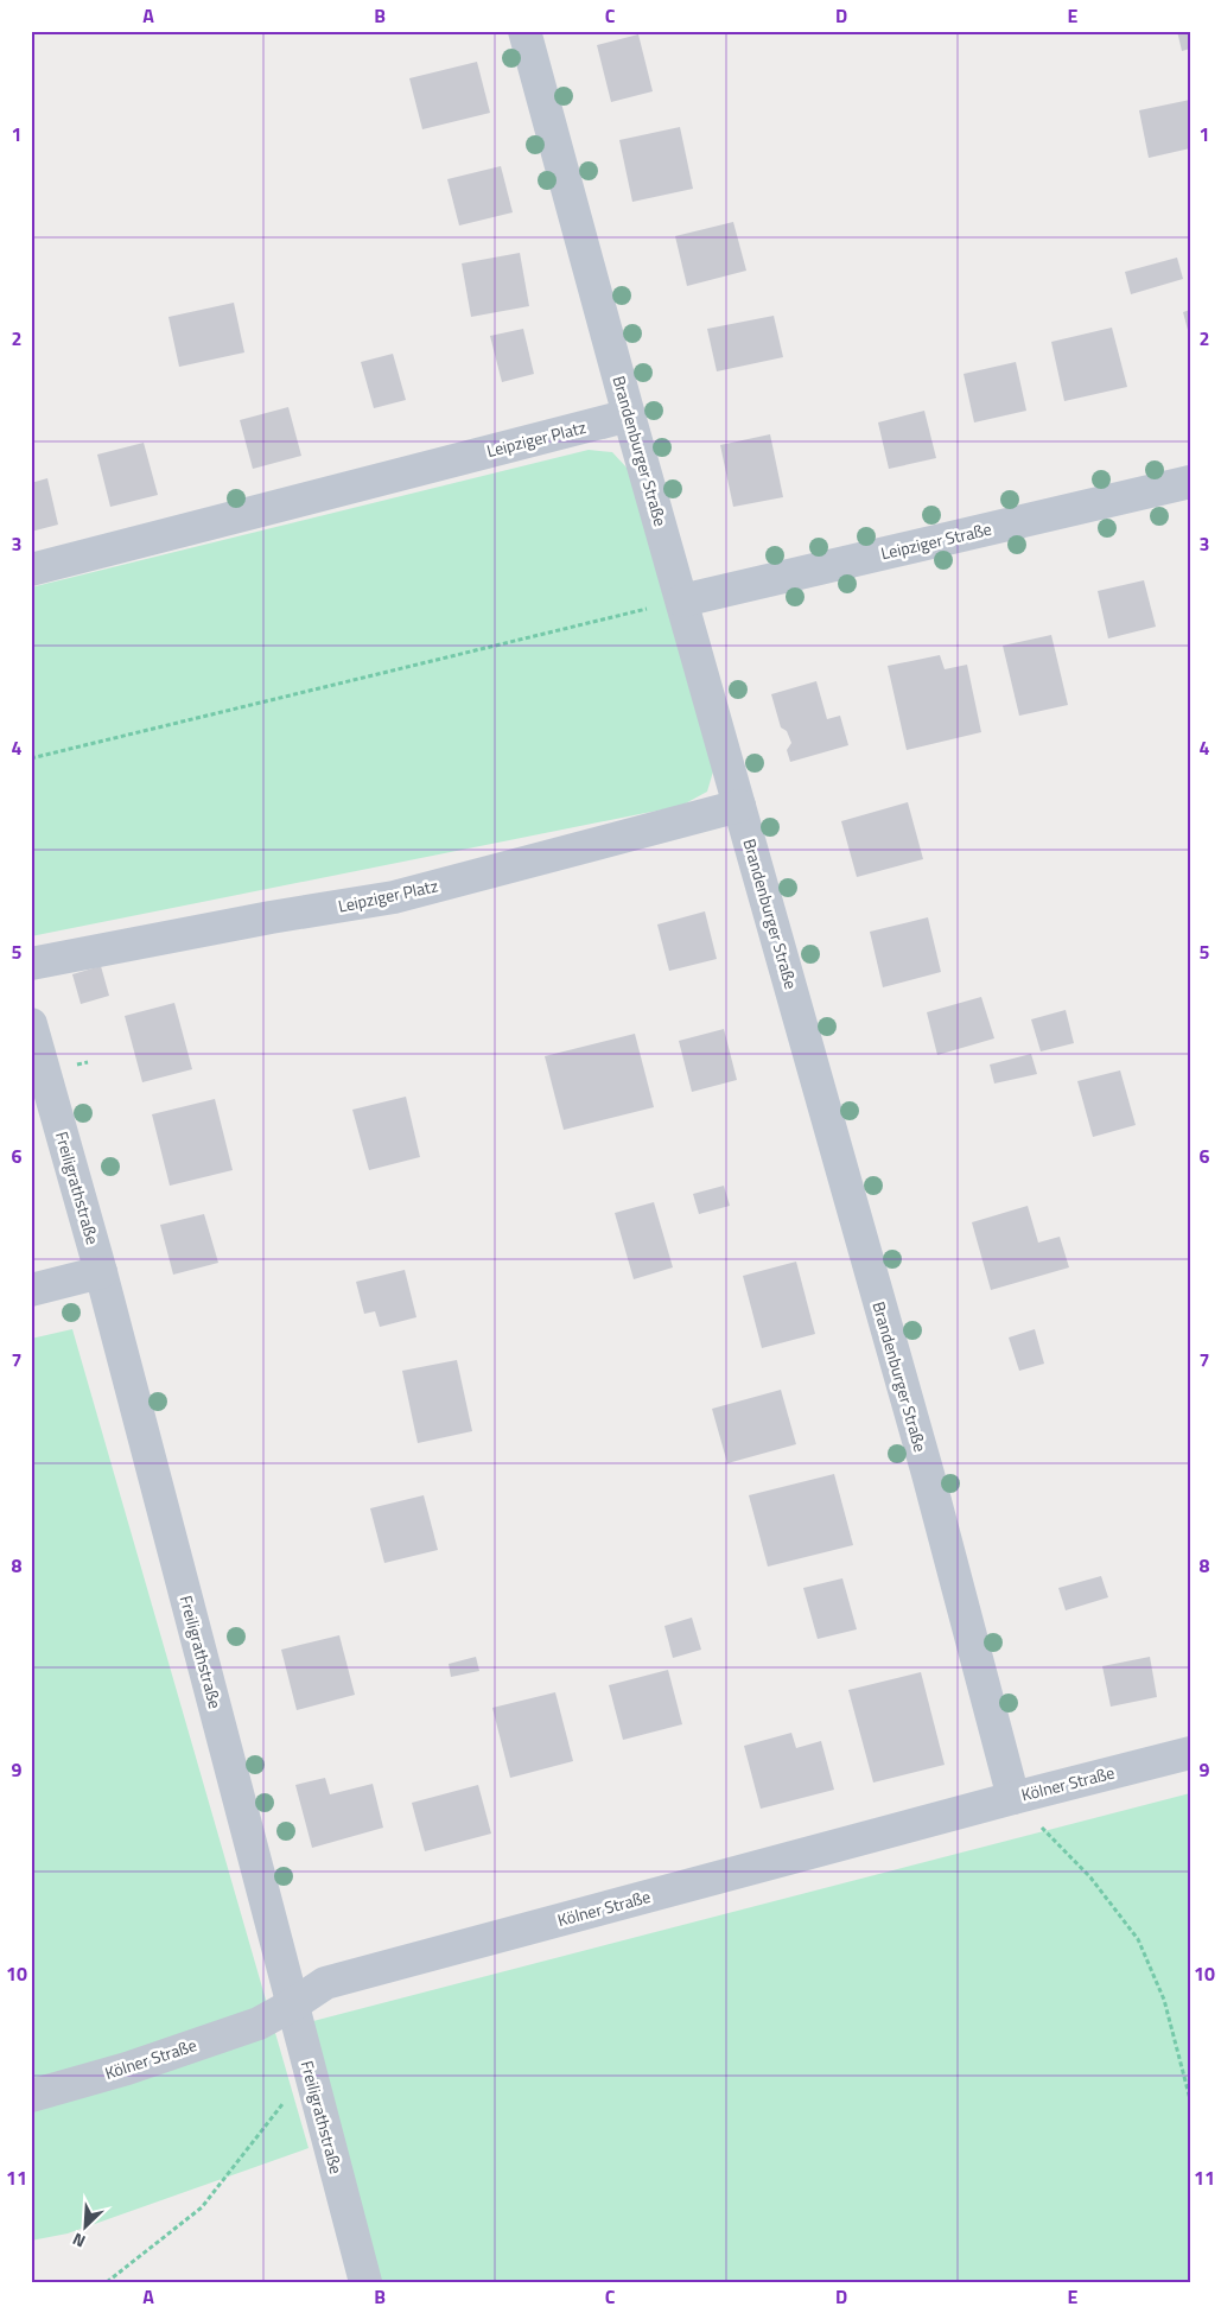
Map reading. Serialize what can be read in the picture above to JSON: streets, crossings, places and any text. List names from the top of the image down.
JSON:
{
  "streets": {
    "street": [
      "Leipziger Platz",
      "Brandenburger Straße",
      "Leipziger Straße",
      "Freiligrathstraße",
      "Kölner Straße"
    ]
  },
  "crossings": [
    ["Leipziger Platz", "Brandenburger Straße"],
    ["Brandenburger Straße", "Leipziger Straße"],
    ["Brandenburger Straße", "Kölner Straße"],
    ["Freiligrathstraße", "Kölner Straße"]
  ],
  "north": "bottom left",
  "grid": {
    "columns": [
      "A",
      "B",
      "C",
      "D",
      "E"
    ],
    "rows": [
      "1",
      "2",
      "3",
      "4",
      "5",
      "6",
      "7",
      "8",
      "9",
      "10",
      "11"
    ]
  }
}
